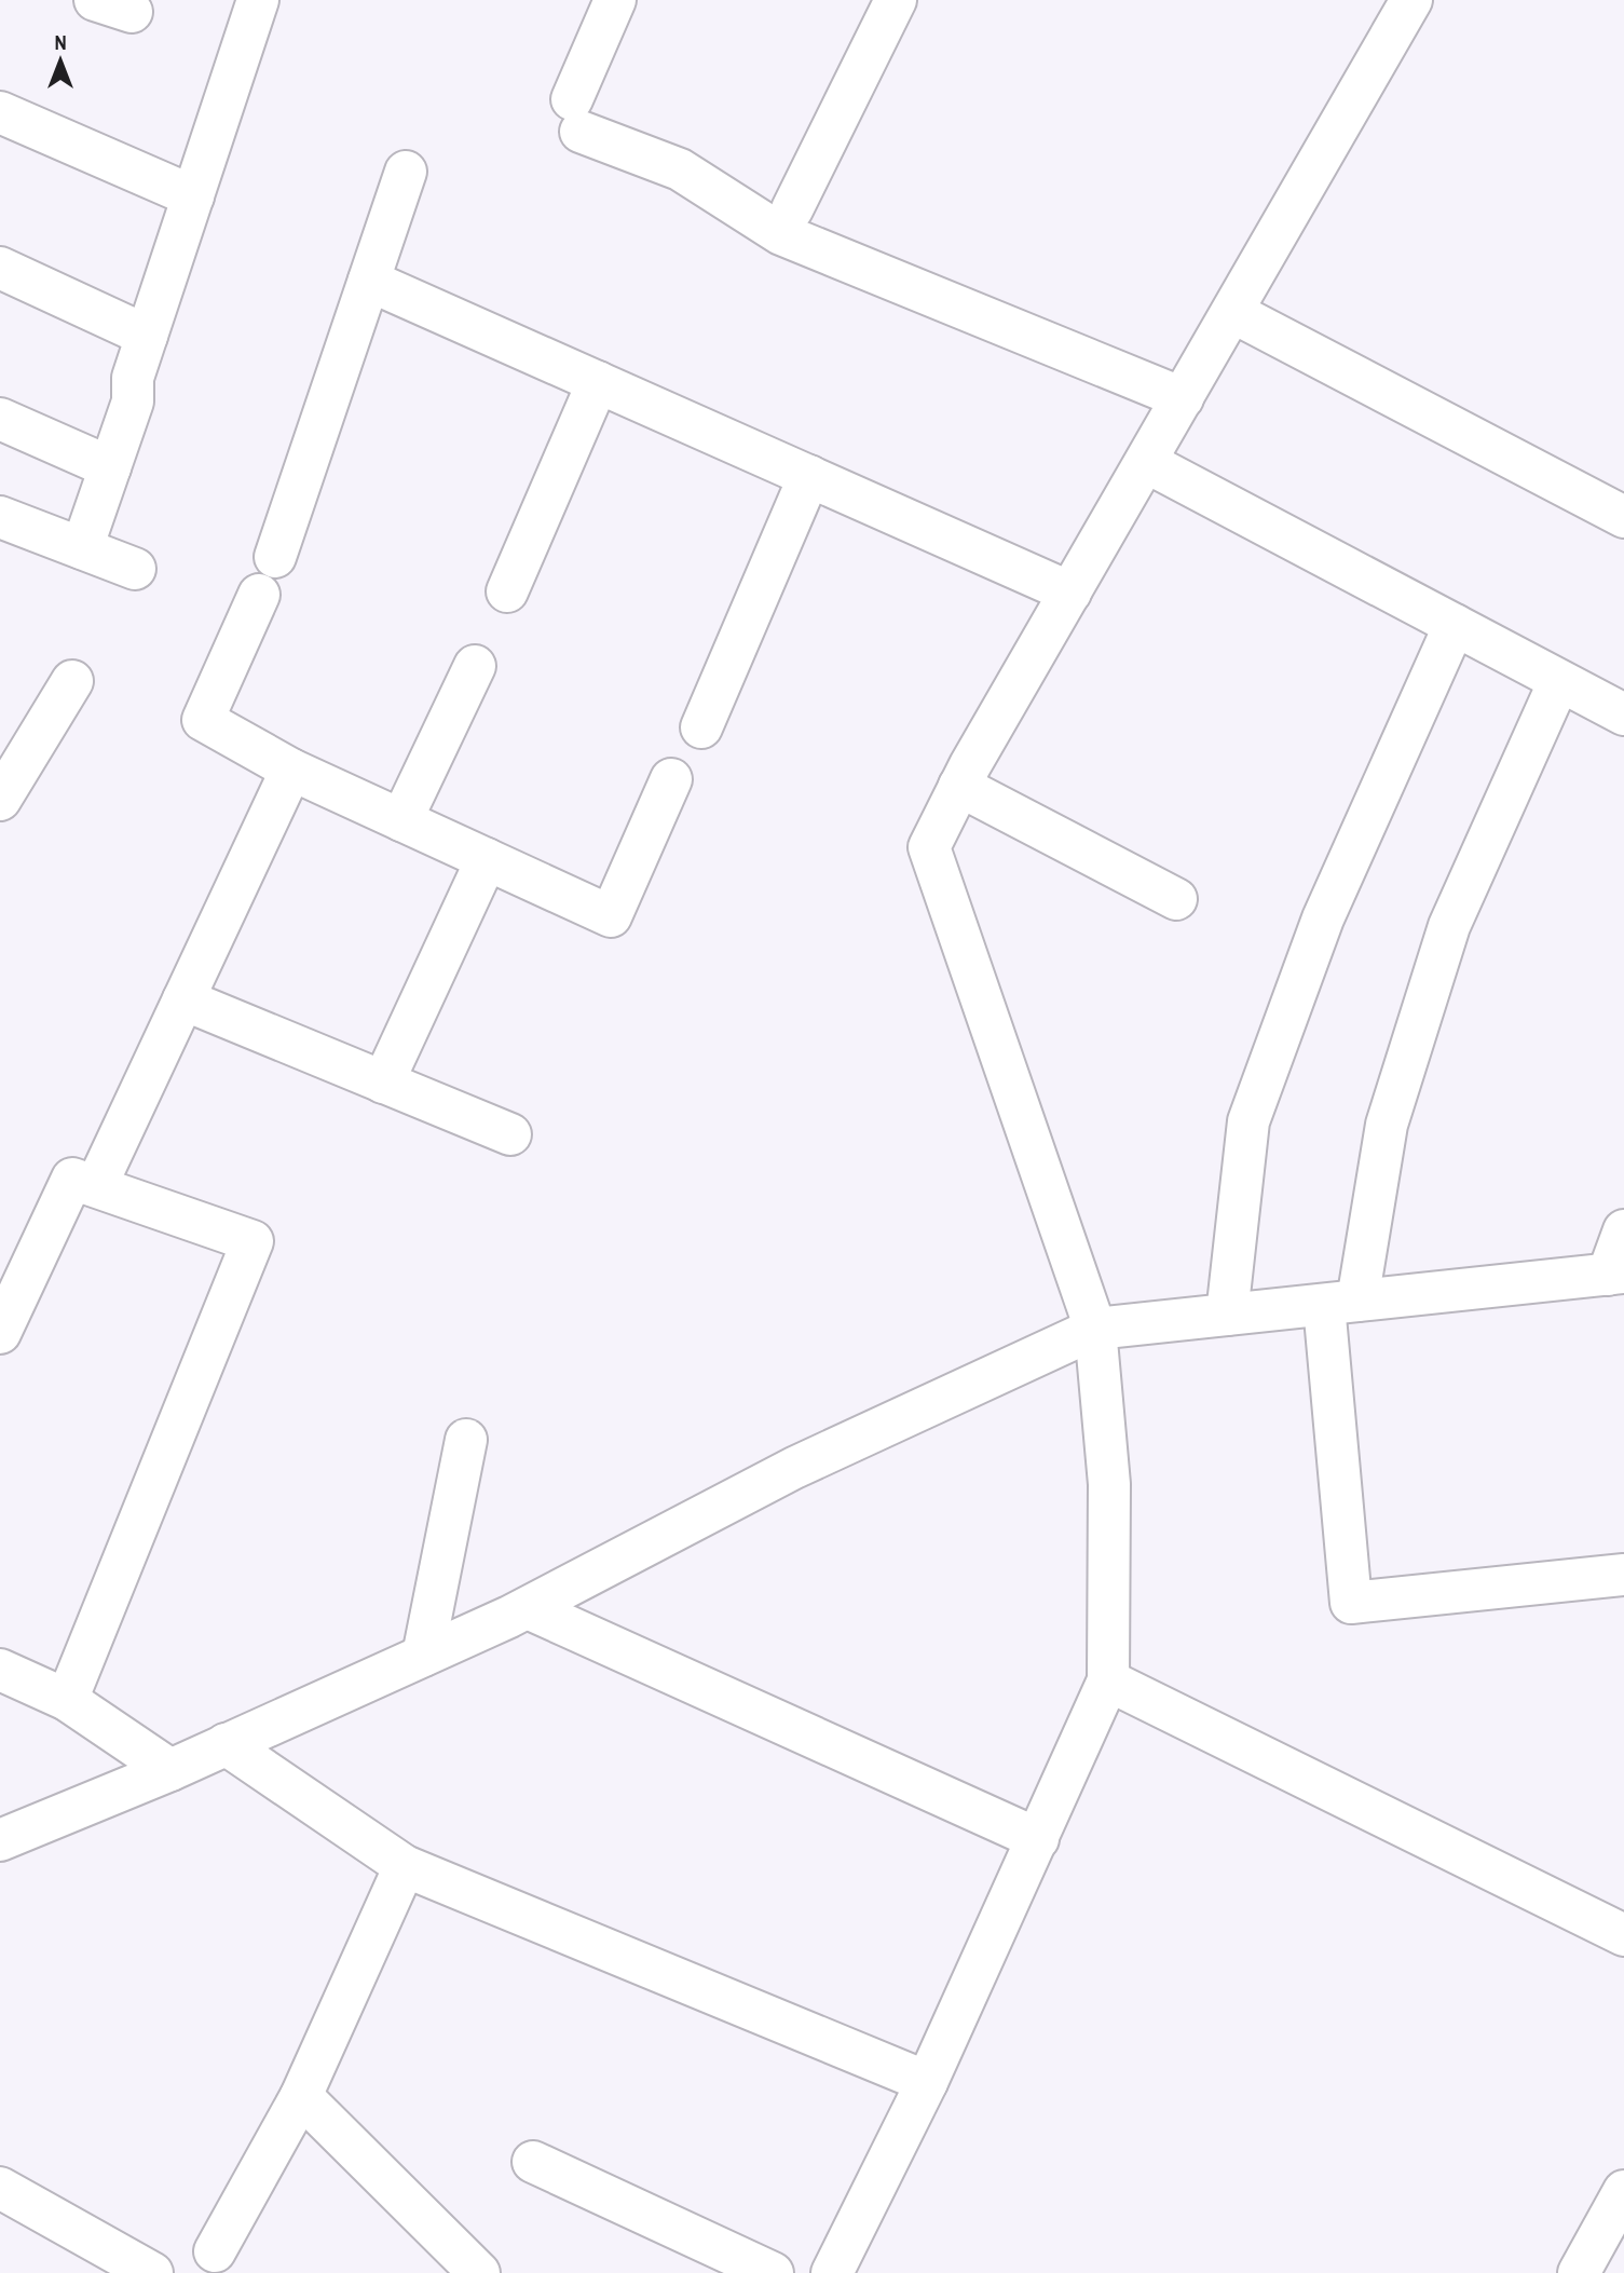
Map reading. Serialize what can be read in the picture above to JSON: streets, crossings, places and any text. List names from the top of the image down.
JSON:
{
  "north": "top"
}
